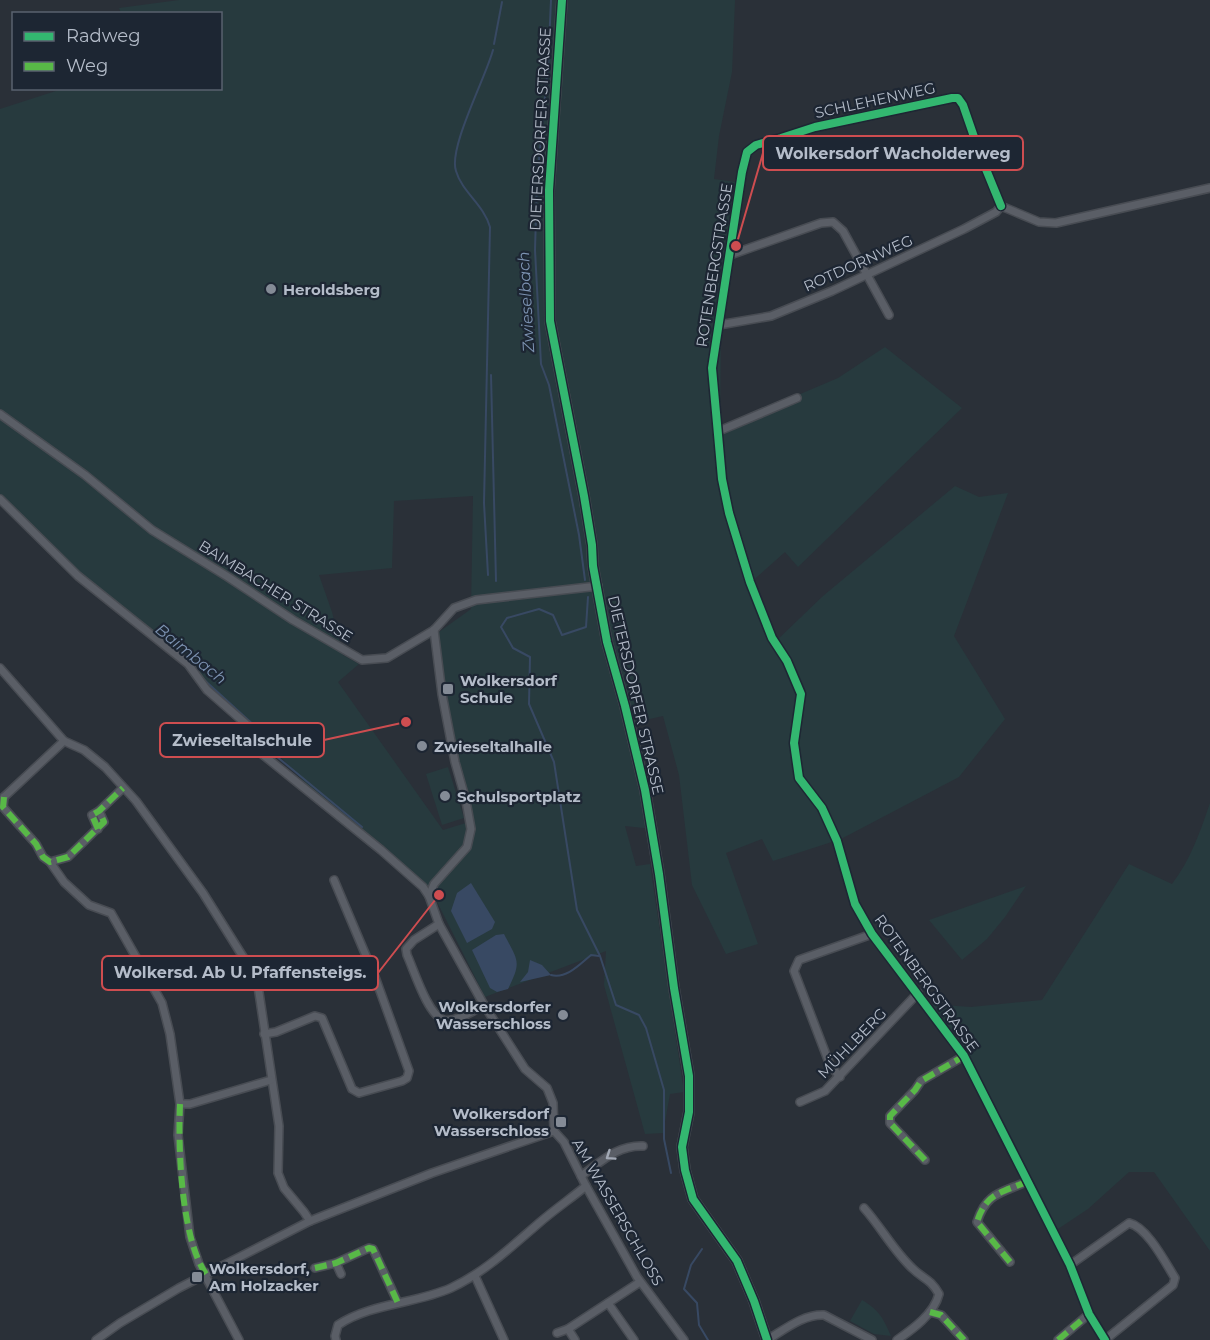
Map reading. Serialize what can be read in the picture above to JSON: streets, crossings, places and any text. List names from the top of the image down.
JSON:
{
  "streets": {
    "street": [
      "SCHLEHENWEG",
      "DIETERSDORFER STRASSE",
      "ROTDORNWEG",
      "ROTENBERGSTRASSE",
      "BAIMBACHER STRASSE",
      "MÜHLBERG",
      "AM WASSERSCHLOSS"
    ]
  },
  "crossings": [
    ["SCHLEHENWEG", "ROTDORNWEG"],
    ["SCHLEHENWEG", "ROTENBERGSTRASSE"],
    ["DIETERSDORFER STRASSE", "BAIMBACHER STRASSE"],
    ["ROTDORNWEG", "ROTENBERGSTRASSE"],
    ["ROTENBERGSTRASSE", "MÜHLBERG"]
  ],
  "water": ["Zwieselbach", "Baimbach"],
  "places": {
    "other": [
      "Wolkersdorf Wacholderweg",
      "Heroldsberg",
      "Zwieseltalschule",
      "Zwieseltalhalle",
      "Schulsportplatz",
      "Wolkersd. Ab U. Pfaffensteigs.",
      "Wolkersdorfer Wasserschloss"
    ],
    "transit": ["Wolkersdorf Schule", "Wolkersdorf Wasserschloss", "Wolkersdorf, Am Holzacker"]
  },
  "legend": ["Radweg", "Weg"]
}
